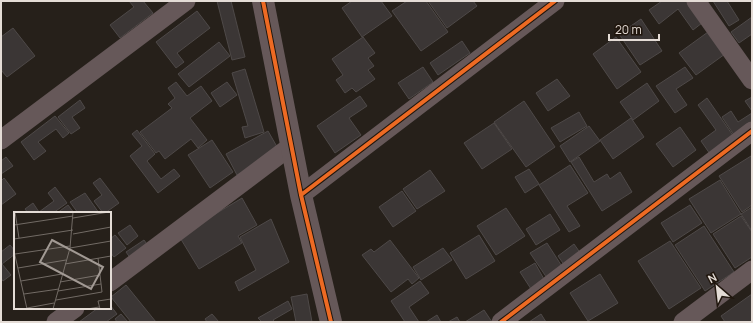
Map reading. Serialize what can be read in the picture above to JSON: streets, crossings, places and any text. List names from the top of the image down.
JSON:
{
  "scale_bar": "20 m",
  "north": "top left"
}
